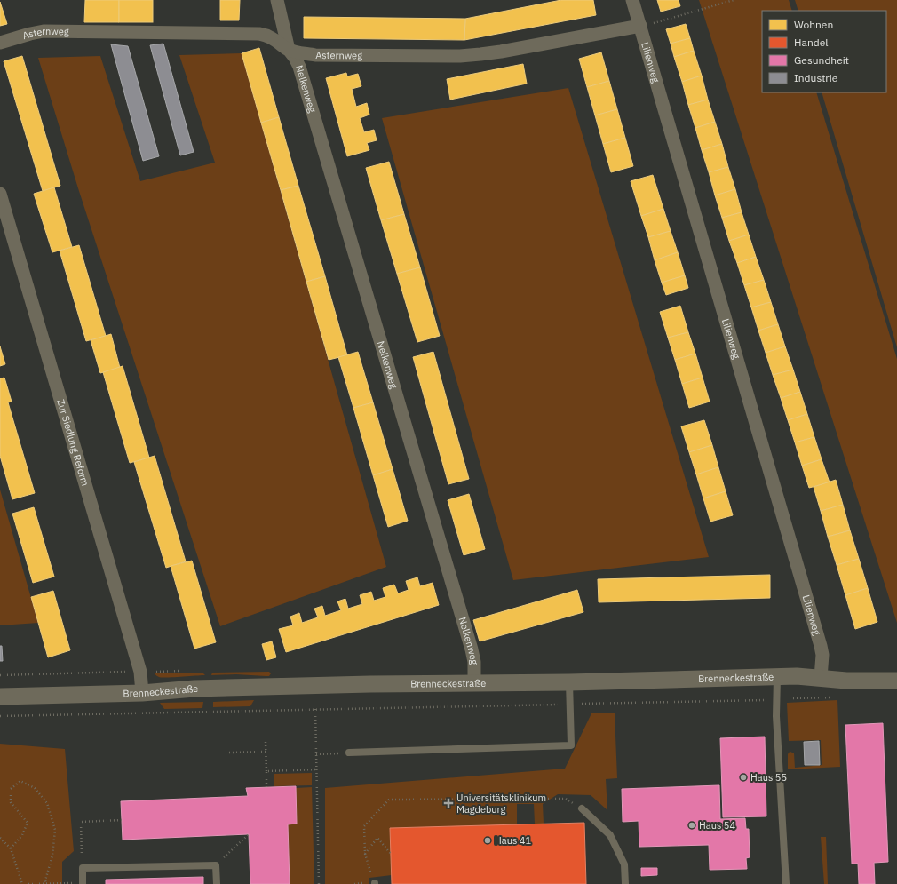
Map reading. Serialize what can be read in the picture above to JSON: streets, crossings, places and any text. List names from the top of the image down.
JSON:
{
  "streets": {
    "street": [
      "Asternweg",
      "Lilienweg",
      "Nelkenweg",
      "Zur Siedlung Reform",
      "Brenneckestraße"
    ]
  },
  "crossings": [
    ["Asternweg", "Lilienweg"],
    ["Asternweg", "Nelkenweg"],
    ["Lilienweg", "Brenneckestraße"],
    ["Nelkenweg", "Brenneckestraße"],
    ["Zur Siedlung Reform", "Brenneckestraße"]
  ],
  "places": {
    "other": ["Haus 55", "Haus 54", "Haus 41"],
    "health": ["Universitätsklinikum Magdeburg"]
  },
  "legend": [
    "Wohnen",
    "Handel",
    "Gesundheit",
    "Industrie"
  ]
}
